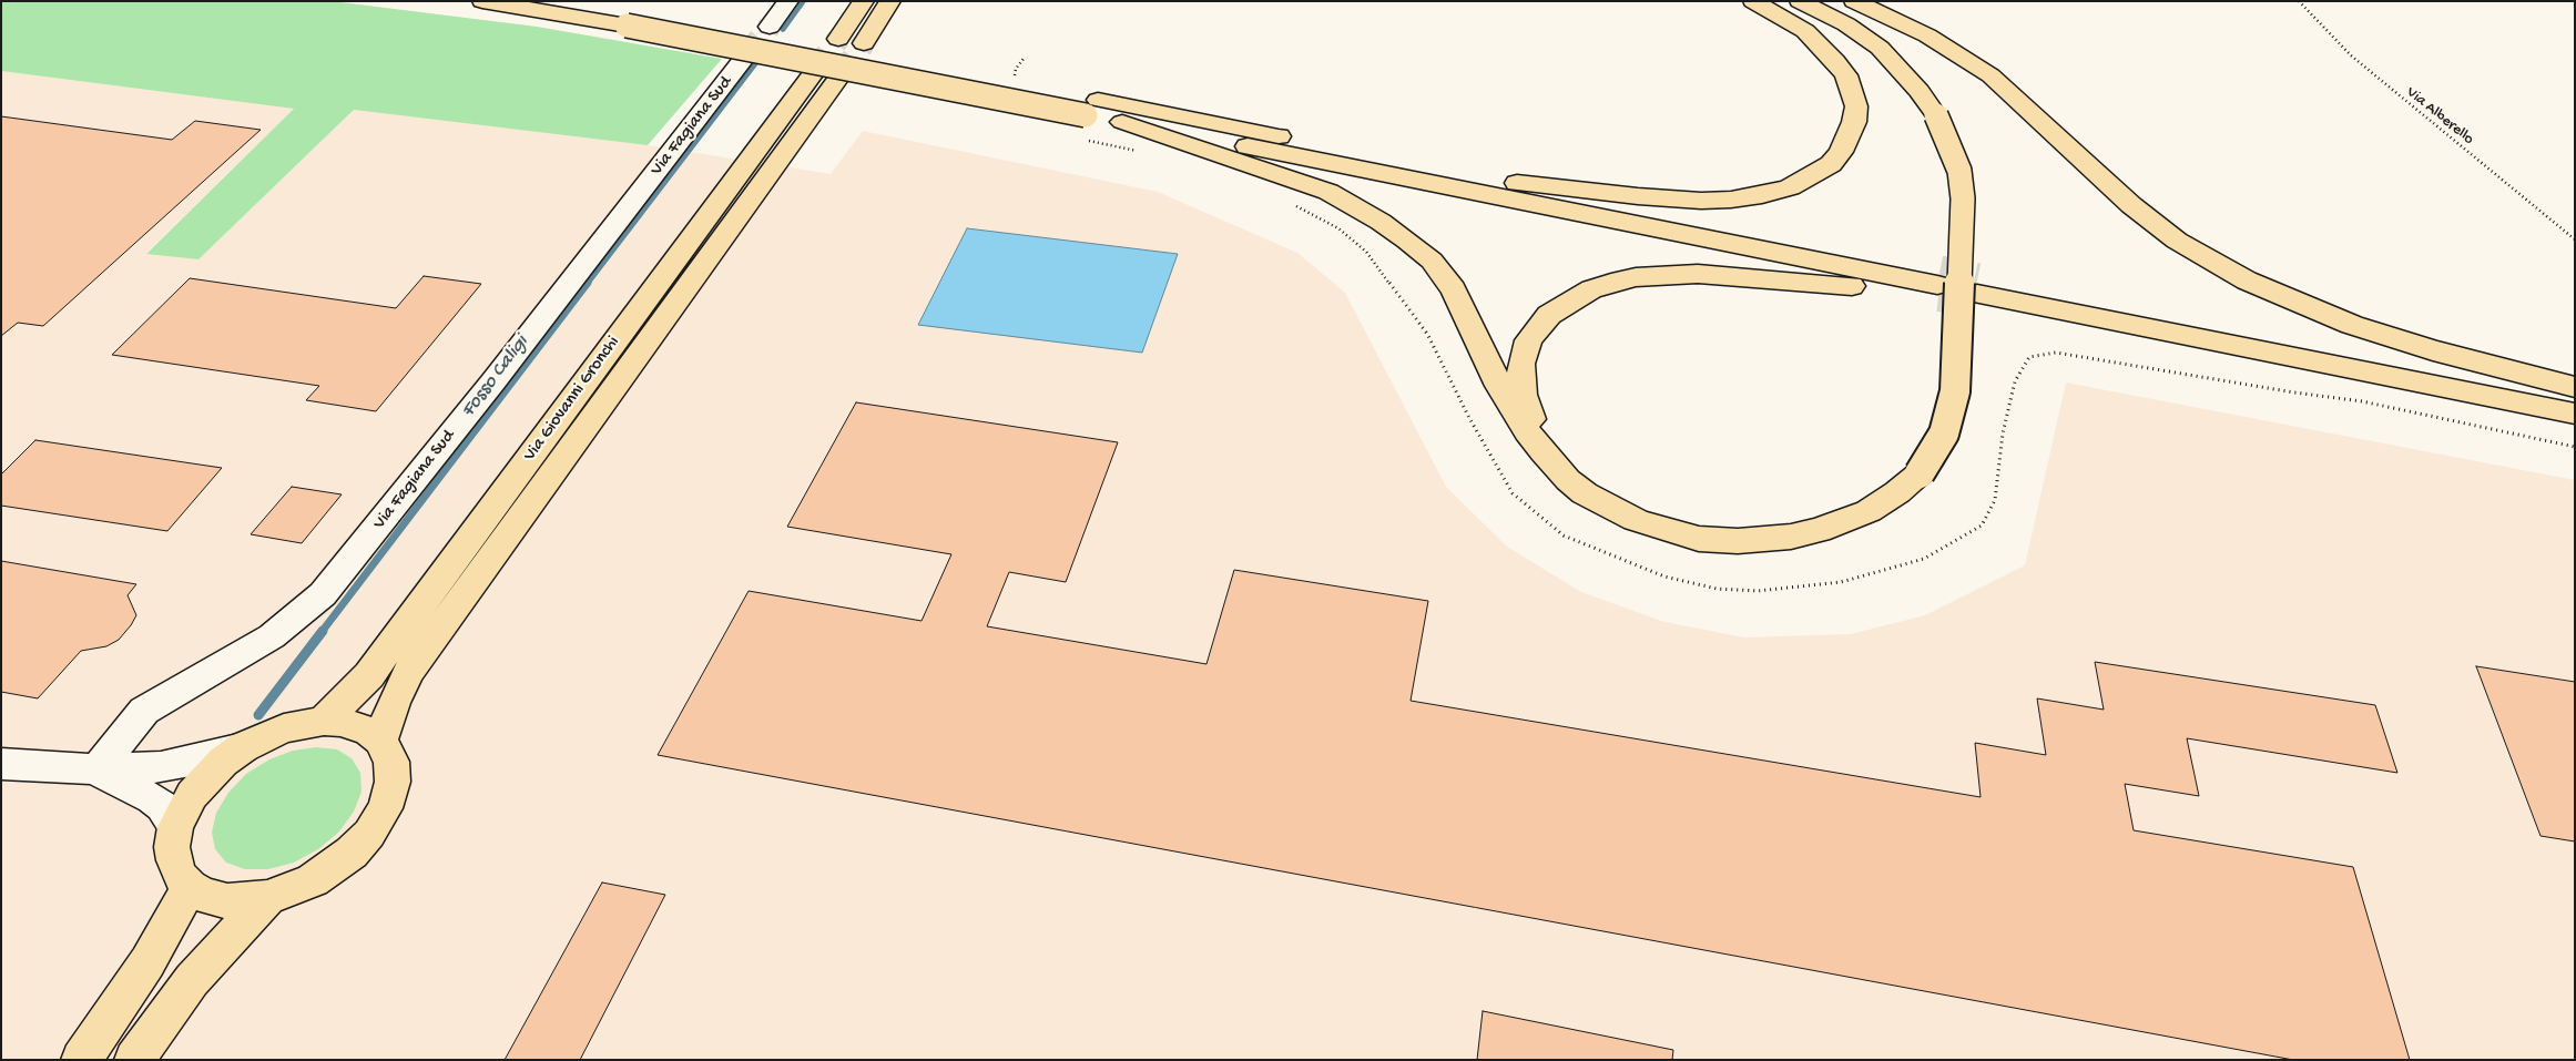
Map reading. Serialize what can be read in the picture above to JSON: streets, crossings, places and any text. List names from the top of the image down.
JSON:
{
  "streets": {
    "main road": ["Via Giovanni Gronchi"],
    "street": ["Via Fagiana Sud"],
    "path": ["Via Alberello"]
  },
  "water": ["Fosso Caligi"]
}
